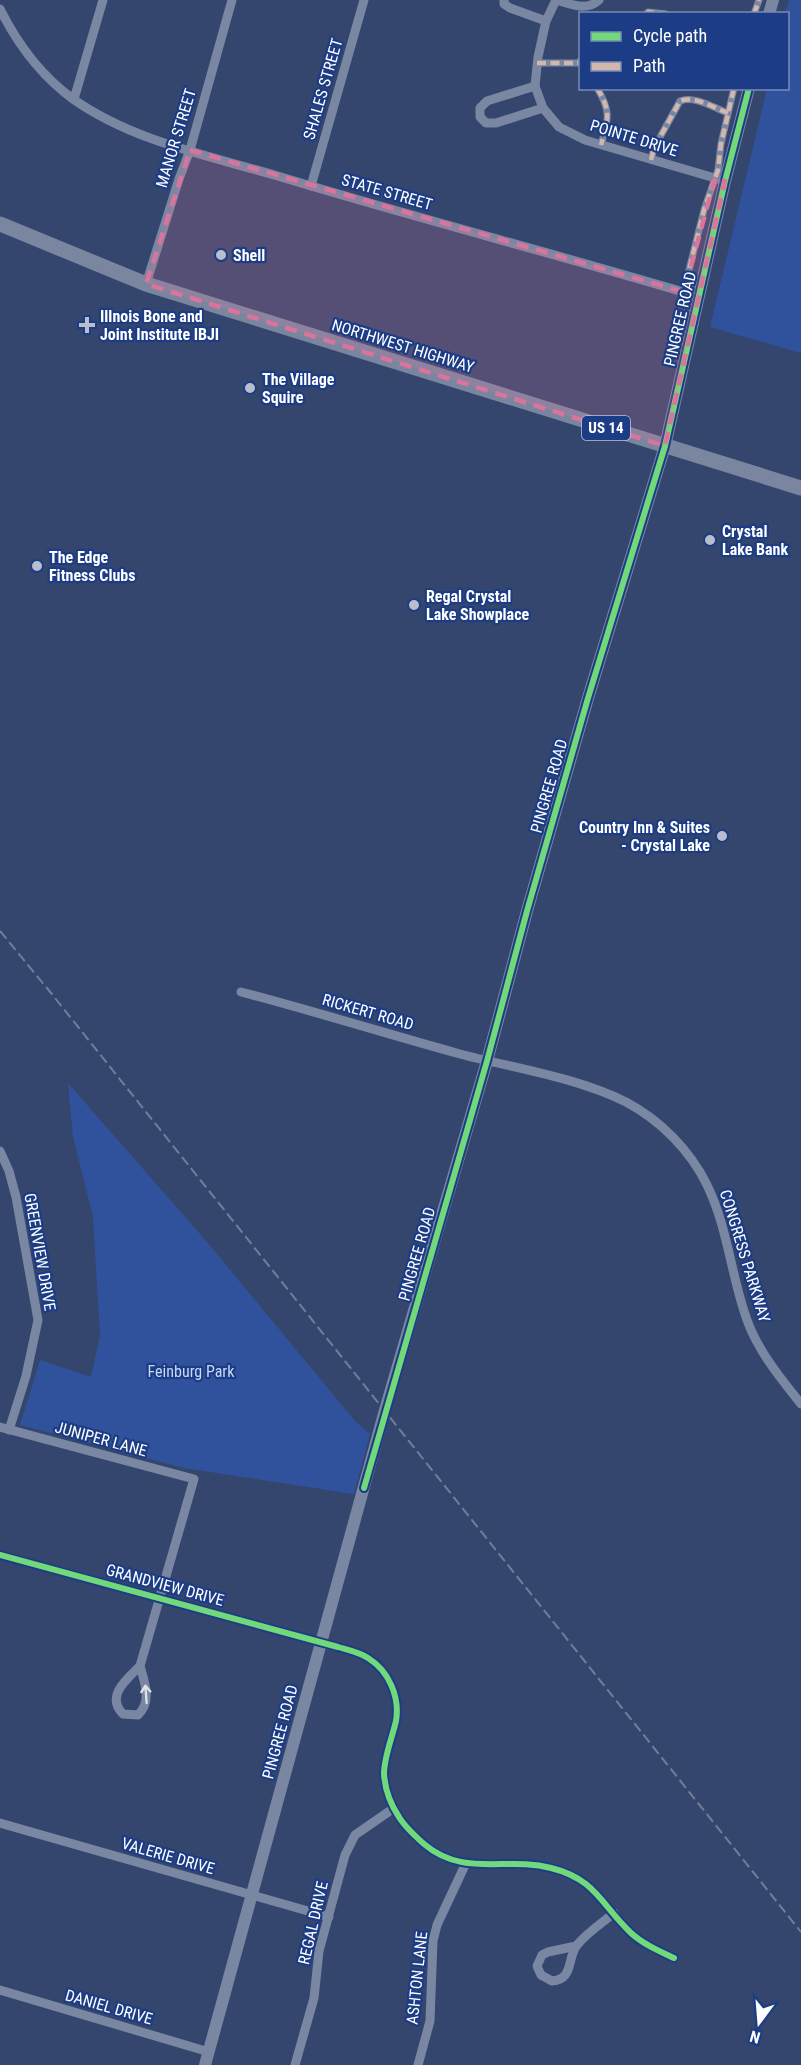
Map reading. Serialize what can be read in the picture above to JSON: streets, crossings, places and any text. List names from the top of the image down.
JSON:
{
  "streets": {
    "main road": ["NORTHWEST HIGHWAY", "US 14"],
    "street": [
      "SHALES STREET",
      "MANOR STREET",
      "POINTE DRIVE",
      "STATE STREET",
      "PINGREE ROAD",
      "RICKERT ROAD",
      "GREENVIEW DRIVE",
      "CONGRESS PARKWAY",
      "JUNIPER LANE",
      "GRANDVIEW DRIVE",
      "VALERIE DRIVE",
      "REGAL DRIVE",
      "ASHTON LANE",
      "DANIEL DRIVE"
    ]
  },
  "crossings": [
    ["SHALES STREET", "STATE STREET"],
    ["MANOR STREET", "STATE STREET"],
    ["MANOR STREET", "NORTHWEST HIGHWAY"],
    ["POINTE DRIVE", "PINGREE ROAD"],
    ["STATE STREET", "PINGREE ROAD"],
    ["PINGREE ROAD", "NORTHWEST HIGHWAY"],
    ["PINGREE ROAD", "RICKERT ROAD"],
    ["PINGREE ROAD", "CONGRESS PARKWAY"],
    ["PINGREE ROAD", "GRANDVIEW DRIVE"],
    ["PINGREE ROAD", "VALERIE DRIVE"],
    ["PINGREE ROAD", "DANIEL DRIVE"],
    ["RICKERT ROAD", "CONGRESS PARKWAY"],
    ["GREENVIEW DRIVE", "JUNIPER LANE"],
    ["JUNIPER LANE", "GRANDVIEW DRIVE"],
    ["GRANDVIEW DRIVE", "REGAL DRIVE"],
    ["GRANDVIEW DRIVE", "ASHTON LANE"],
    ["VALERIE DRIVE", "REGAL DRIVE"]
  ],
  "parks": ["Feinburg Park"],
  "places": {
    "other": [
      "Shell",
      "The Village Squire",
      "Crystal Lake Bank",
      "The Edge Fitness Clubs",
      "Regal Crystal Lake Showplace",
      "Country Inn & Suites - Crystal Lake"
    ],
    "health": ["Illnois Bone and Joint Institute IBJI"]
  },
  "legend": ["Cycle path", "Path"],
  "north": "bottom"
}
